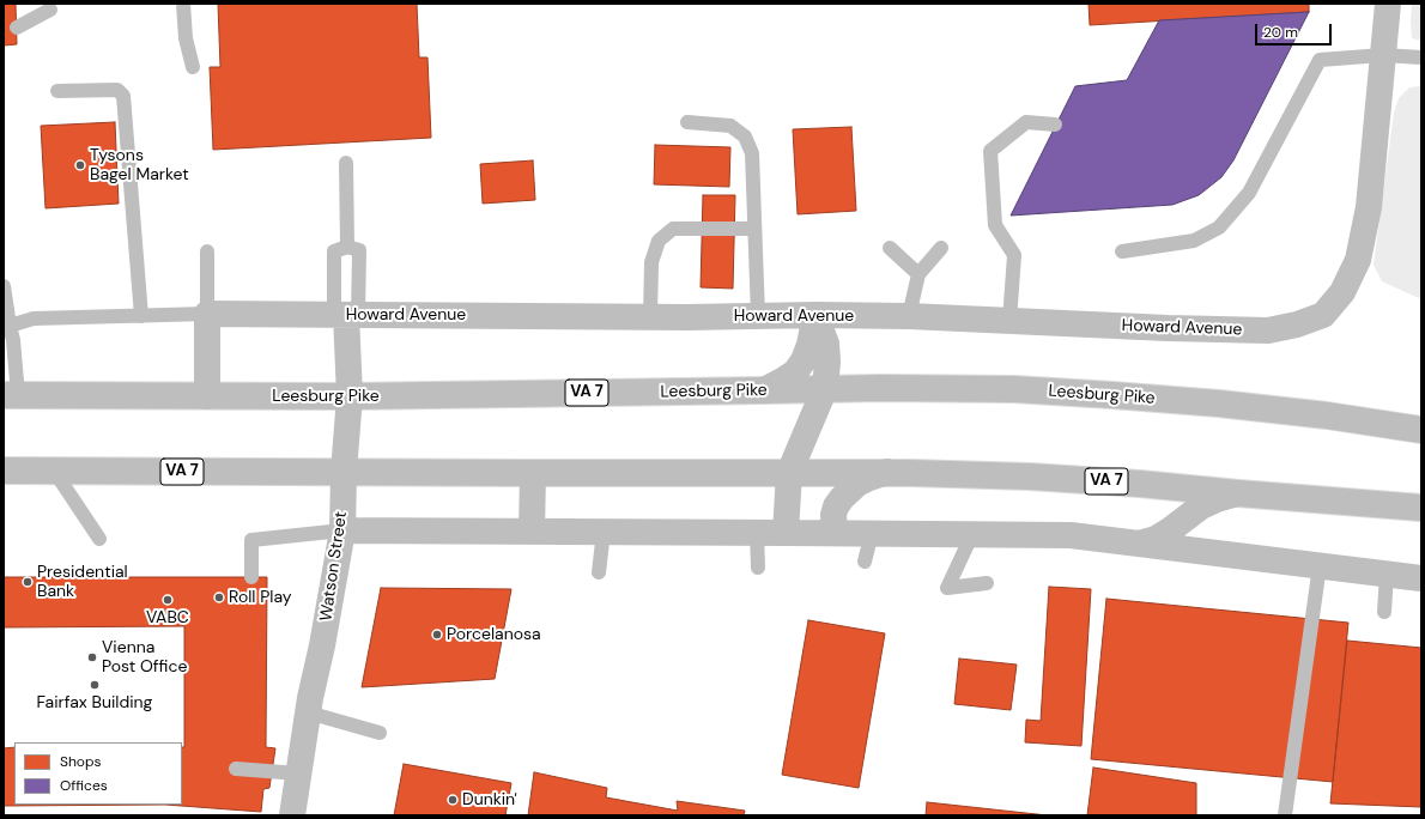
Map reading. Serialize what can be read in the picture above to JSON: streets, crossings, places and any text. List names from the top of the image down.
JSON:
{
  "streets": {
    "main road": [
      "Howard Avenue",
      "Leesburg Pike",
      "VA 7",
      "Watson Street"
    ]
  },
  "crossings": [
    ["Howard Avenue", "Watson Street"],
    ["Leesburg Pike", "Watson Street"],
    ["VA 7", "Watson Street"]
  ],
  "places": [
    "Tysons Bagel Market",
    "Presidential Bank",
    "Roll Play",
    "VABC",
    "Porcelanosa",
    "Vienna Post Office",
    "Fairfax Building",
    "Dunkin'"
  ],
  "legend": ["Shops", "Offices"],
  "scale_bar": "20 m"
}
